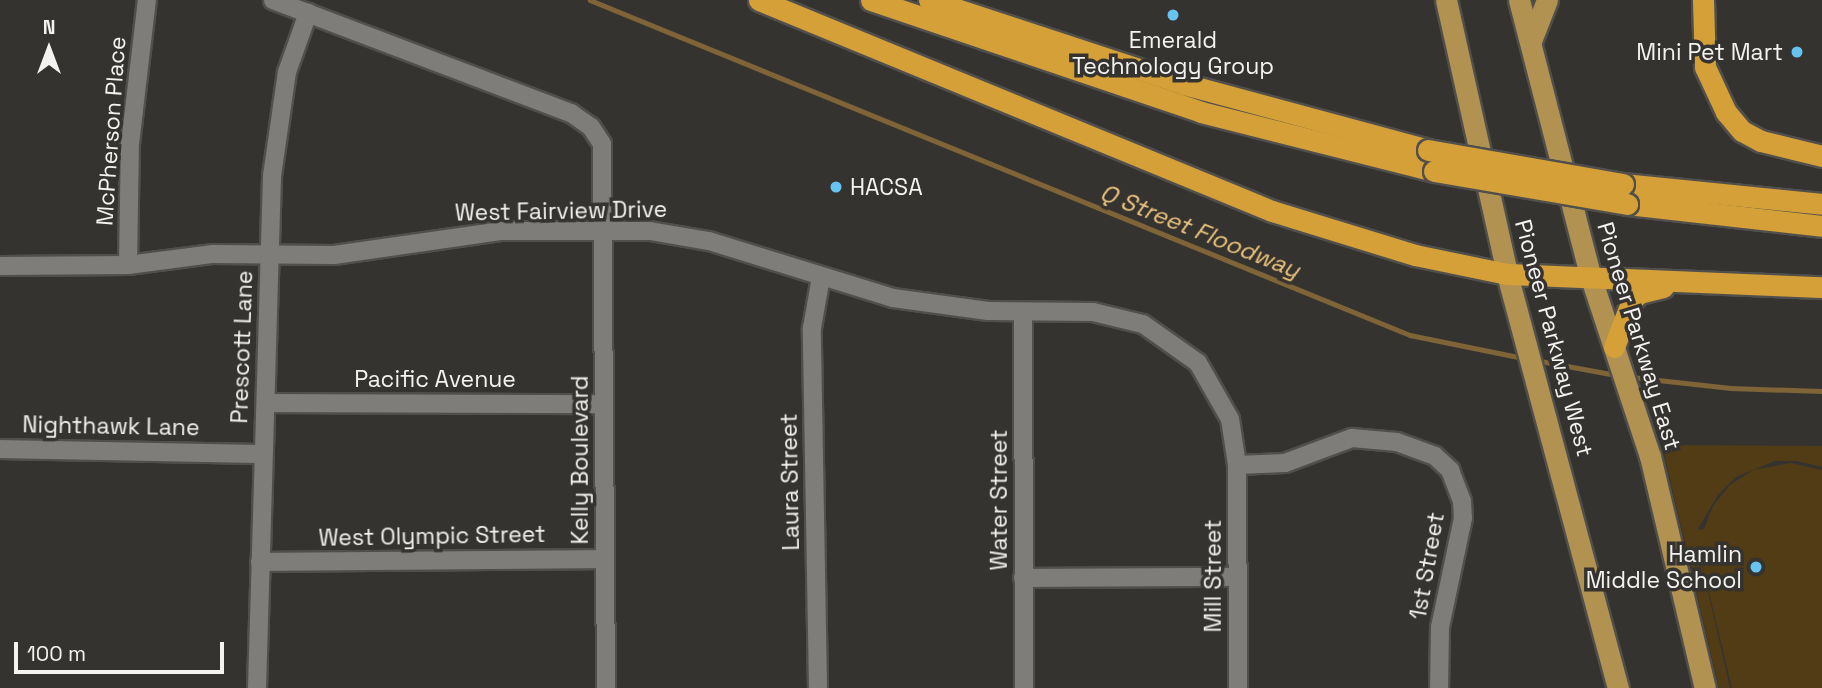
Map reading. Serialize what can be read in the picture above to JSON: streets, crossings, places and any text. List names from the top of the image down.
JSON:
{
  "streets": {
    "main road": ["Pioneer Parkway East", "Pioneer Parkway West"],
    "street": [
      "McPherson Place",
      "West Fairview Drive",
      "Prescott Lane",
      "Pacific Avenue",
      "Nighthawk Lane",
      "Kelly Boulevard",
      "Laura Street",
      "Water Street",
      "West Olympic Street",
      "1st Street",
      "Mill Street"
    ]
  },
  "crossings": [
    ["McPherson Place", "West Fairview Drive"],
    ["West Fairview Drive", "Prescott Lane"],
    ["West Fairview Drive", "Kelly Boulevard"],
    ["West Fairview Drive", "Laura Street"],
    ["West Fairview Drive", "Water Street"],
    ["West Fairview Drive", "1st Street"],
    ["West Fairview Drive", "Mill Street"],
    ["Prescott Lane", "Pacific Avenue"],
    ["Prescott Lane", "Nighthawk Lane"],
    ["Prescott Lane", "Kelly Boulevard"],
    ["Prescott Lane", "West Olympic Street"],
    ["Pacific Avenue", "Kelly Boulevard"],
    ["Kelly Boulevard", "West Olympic Street"],
    ["1st Street", "Mill Street"]
  ],
  "water": ["Q Street Floodway"],
  "places": [
    "Emerald Technology Group",
    "Mini Pet Mart",
    "HACSA",
    "Hamlin Middle School"
  ],
  "scale_bar": "100 m",
  "north": "top"
}
